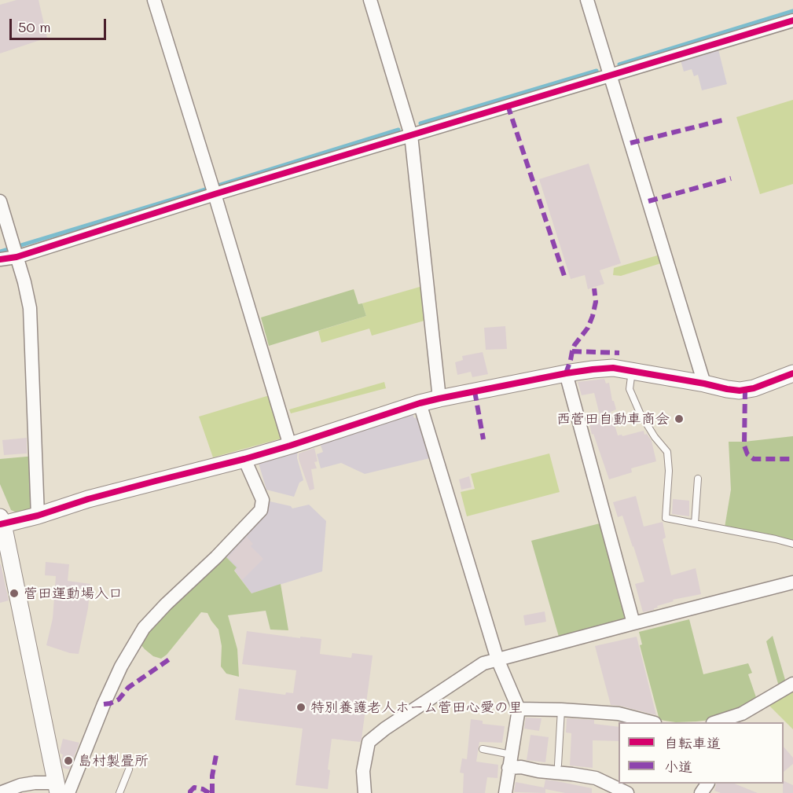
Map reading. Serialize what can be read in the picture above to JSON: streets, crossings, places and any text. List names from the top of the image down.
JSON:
{
  "places": [
    "西菅田自動車商会",
    "菅田運動場入口",
    "特別養護老人ホーム菅田心愛の里",
    "島村製畳所"
  ],
  "legend": ["自転車道", "小道"],
  "scale_bar": "50 m"
}
